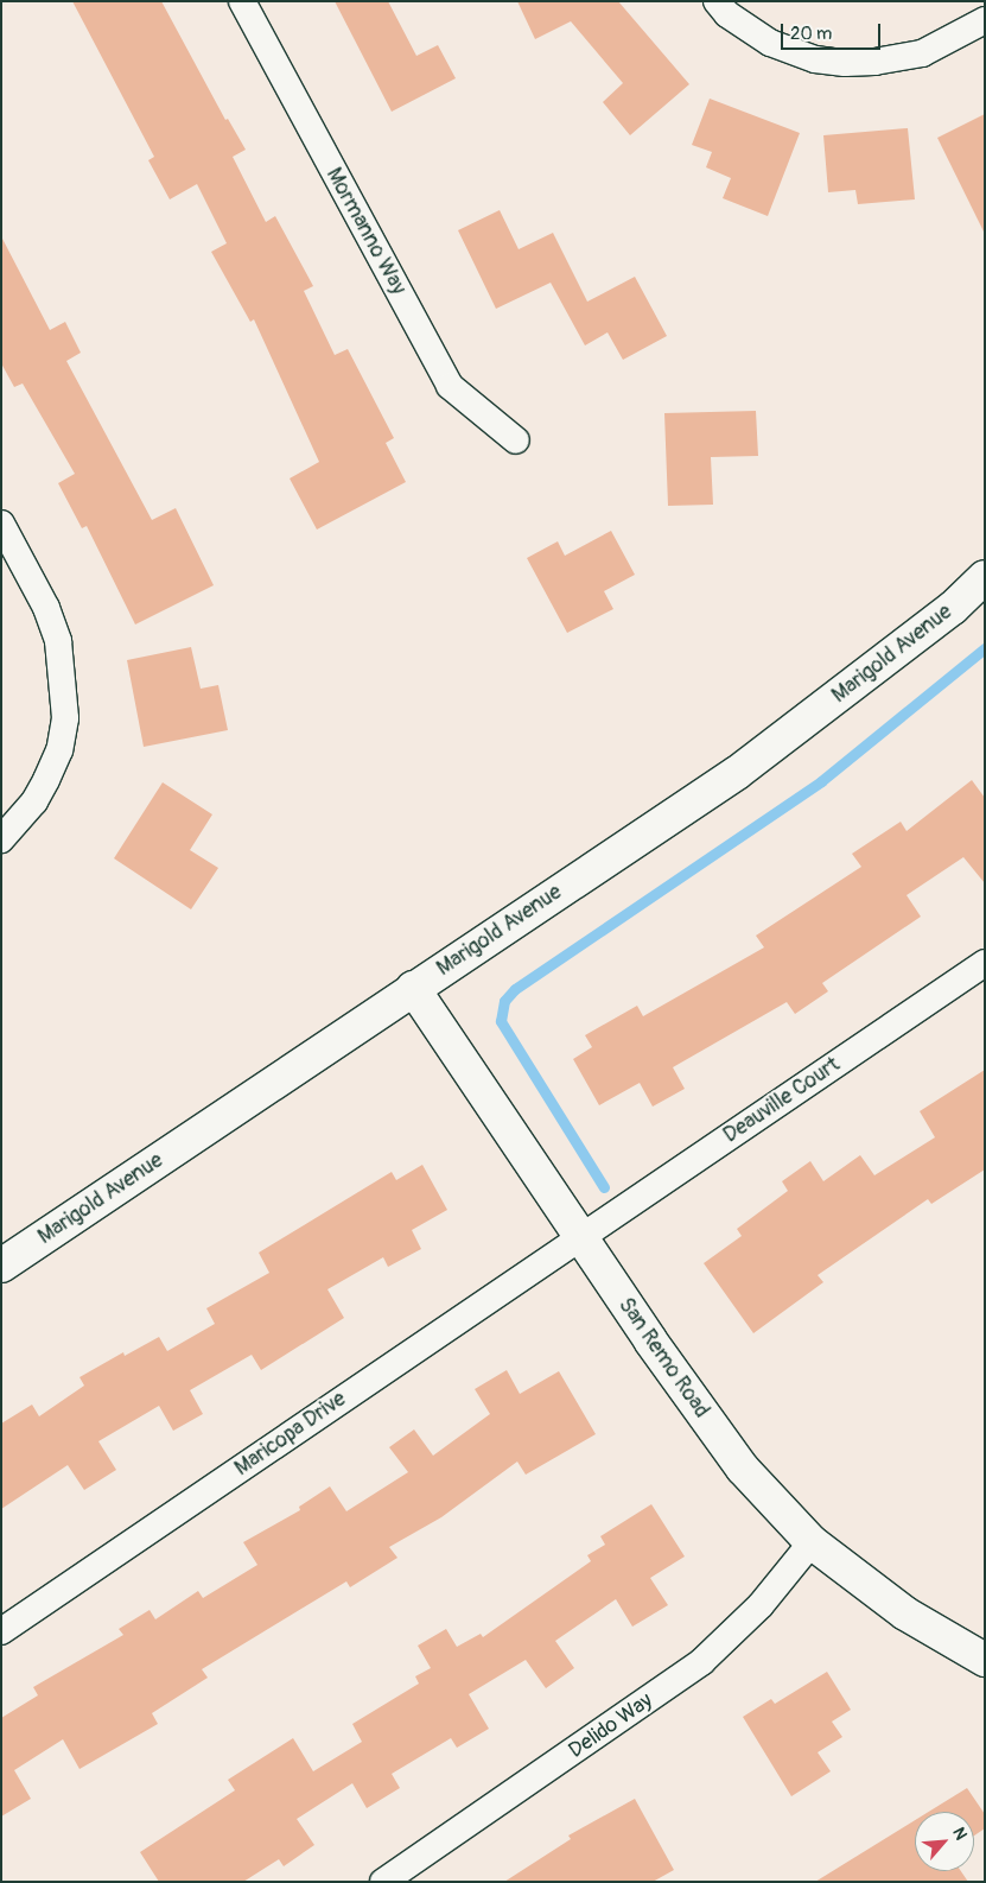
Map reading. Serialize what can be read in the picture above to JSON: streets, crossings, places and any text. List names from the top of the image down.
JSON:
{
  "streets": {
    "main road": ["Marigold Avenue", "San Remo Road"],
    "street": [
      "Mormanno Way",
      "Deauville Court",
      "Maricopa Drive",
      "Delido Way"
    ]
  },
  "crossings": [
    ["Marigold Avenue", "San Remo Road"],
    ["Deauville Court", "San Remo Road"],
    ["Deauville Court", "Maricopa Drive"],
    ["San Remo Road", "Maricopa Drive"],
    ["San Remo Road", "Delido Way"]
  ],
  "scale_bar": "20 m",
  "north": "top right"
}
